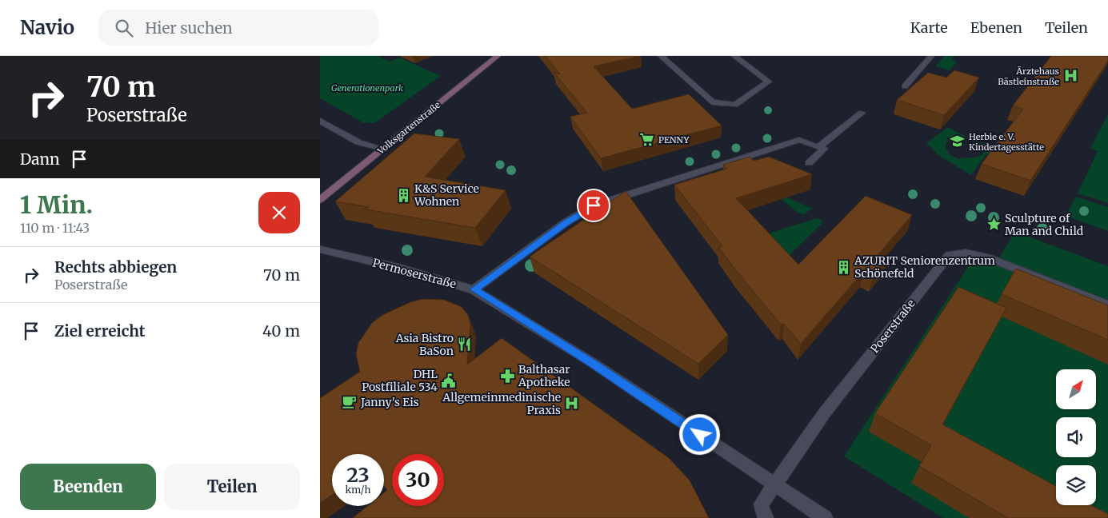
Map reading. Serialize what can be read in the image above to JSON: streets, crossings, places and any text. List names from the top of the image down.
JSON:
{
  "streets": {
    "main road": ["Volksgartenstraße"],
    "street": ["Permoserstraße", "Poserstraße"]
  },
  "crossings": [
    ["Permoserstraße", "Poserstraße"]
  ],
  "parks": ["Generationenpark"],
  "places": {
    "hospital": ["Ärztehaus Bästleinstraße", "Allgemeinmedinische Praxis"],
    "supermarket": ["PENNY"],
    "school or university": ["Herbie e. V. Kindertagesstätte"],
    "building": ["K&S Service Wohnen", "AZURIT Seniorenzentrum Schönefeld"],
    "place": ["Sculpture of Man and Child"],
    "restaurant": ["Asia Bistro BaSon"],
    "pharmacy": ["Balthasar Apotheke"],
    "public building": ["DHL Postfiliale 534"],
    "cafe": ["Janny's Eis"]
  },
  "north": "top right",
  "page": {
    "header": "Navio",
    "search": "Hier suchen",
    "nav": ["Karte", "Ebenen", "Teilen"],
    "turn": ["70 m", "Poserstraße"],
    "then": "Dann",
    "heading": ["1 Min.", "110 m · 11:43"],
    "list": [
      {
        "name": "Rechts abbiegen",
        "note": "Poserstraße",
        "value": "70 m"
      },
      {
        "name": "Ziel erreicht",
        "value": "40 m"
      }
    ],
    "speed": "23 km/h",
    "limit": "30",
    "buttons": ["Beenden", "Teilen"]
  }
}
